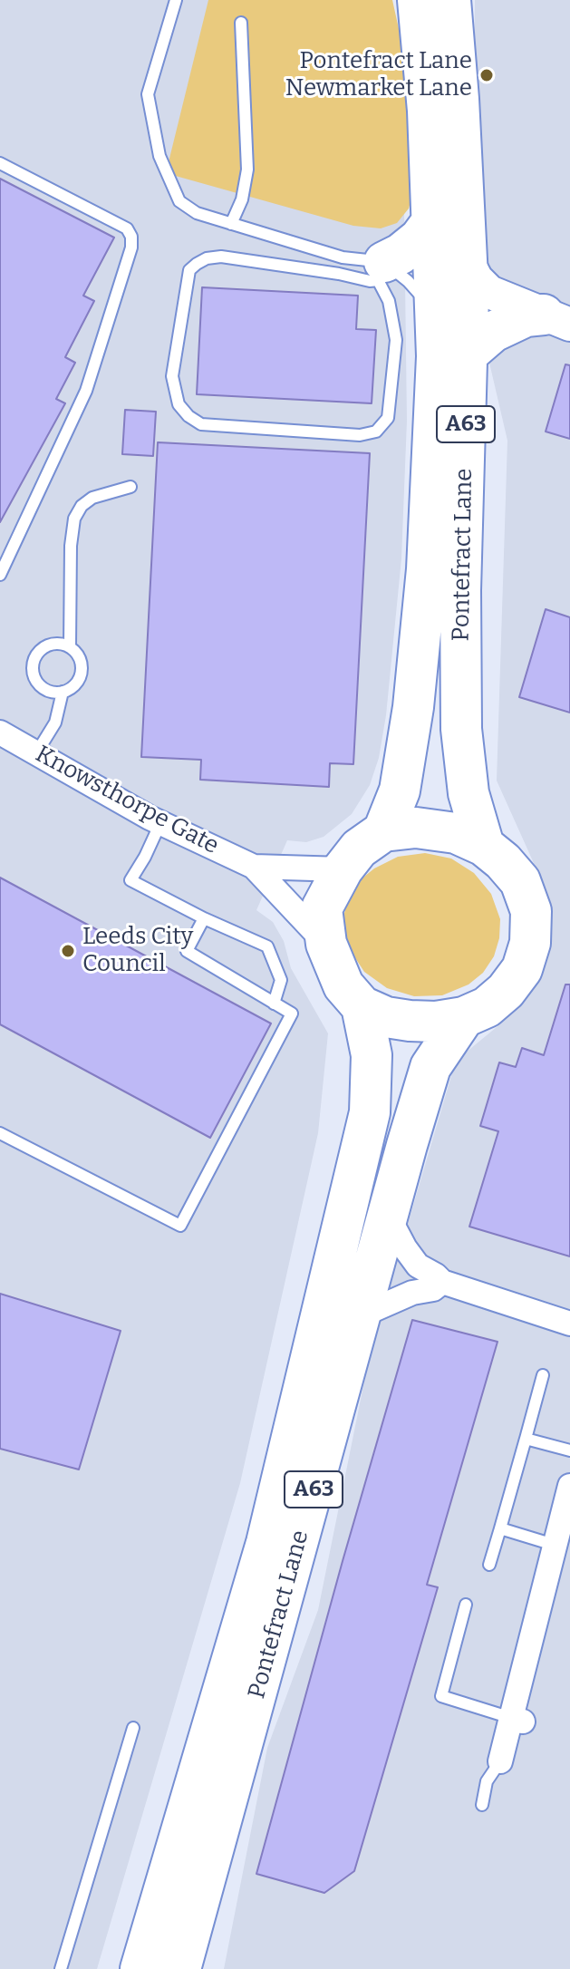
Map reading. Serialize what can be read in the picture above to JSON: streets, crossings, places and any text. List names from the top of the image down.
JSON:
{
  "streets": {
    "highway": ["A63", "Pontefract Lane"],
    "street": ["Knowsthorpe Gate"]
  },
  "crossings": [
    ["A63", "Pontefract Lane"],
    ["A63", "Knowsthorpe Gate"],
    ["Pontefract Lane", "Knowsthorpe Gate"]
  ],
  "places": ["Pontefract Lane Newmarket Lane", "Leeds City Council"]
}
